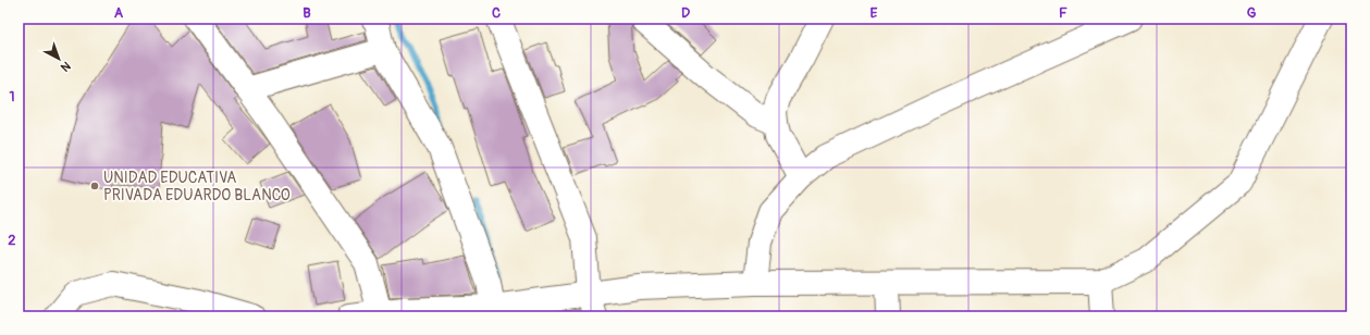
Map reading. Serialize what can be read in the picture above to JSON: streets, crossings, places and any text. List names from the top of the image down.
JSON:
{
  "places": ["UNIDAD EDUCATIVA PRIVADA EDUARDO BLANCO"],
  "north": "bottom right",
  "grid": {
    "columns": [
      "A",
      "B",
      "C",
      "D",
      "E",
      "F",
      "G"
    ],
    "rows": ["1", "2"]
  }
}
